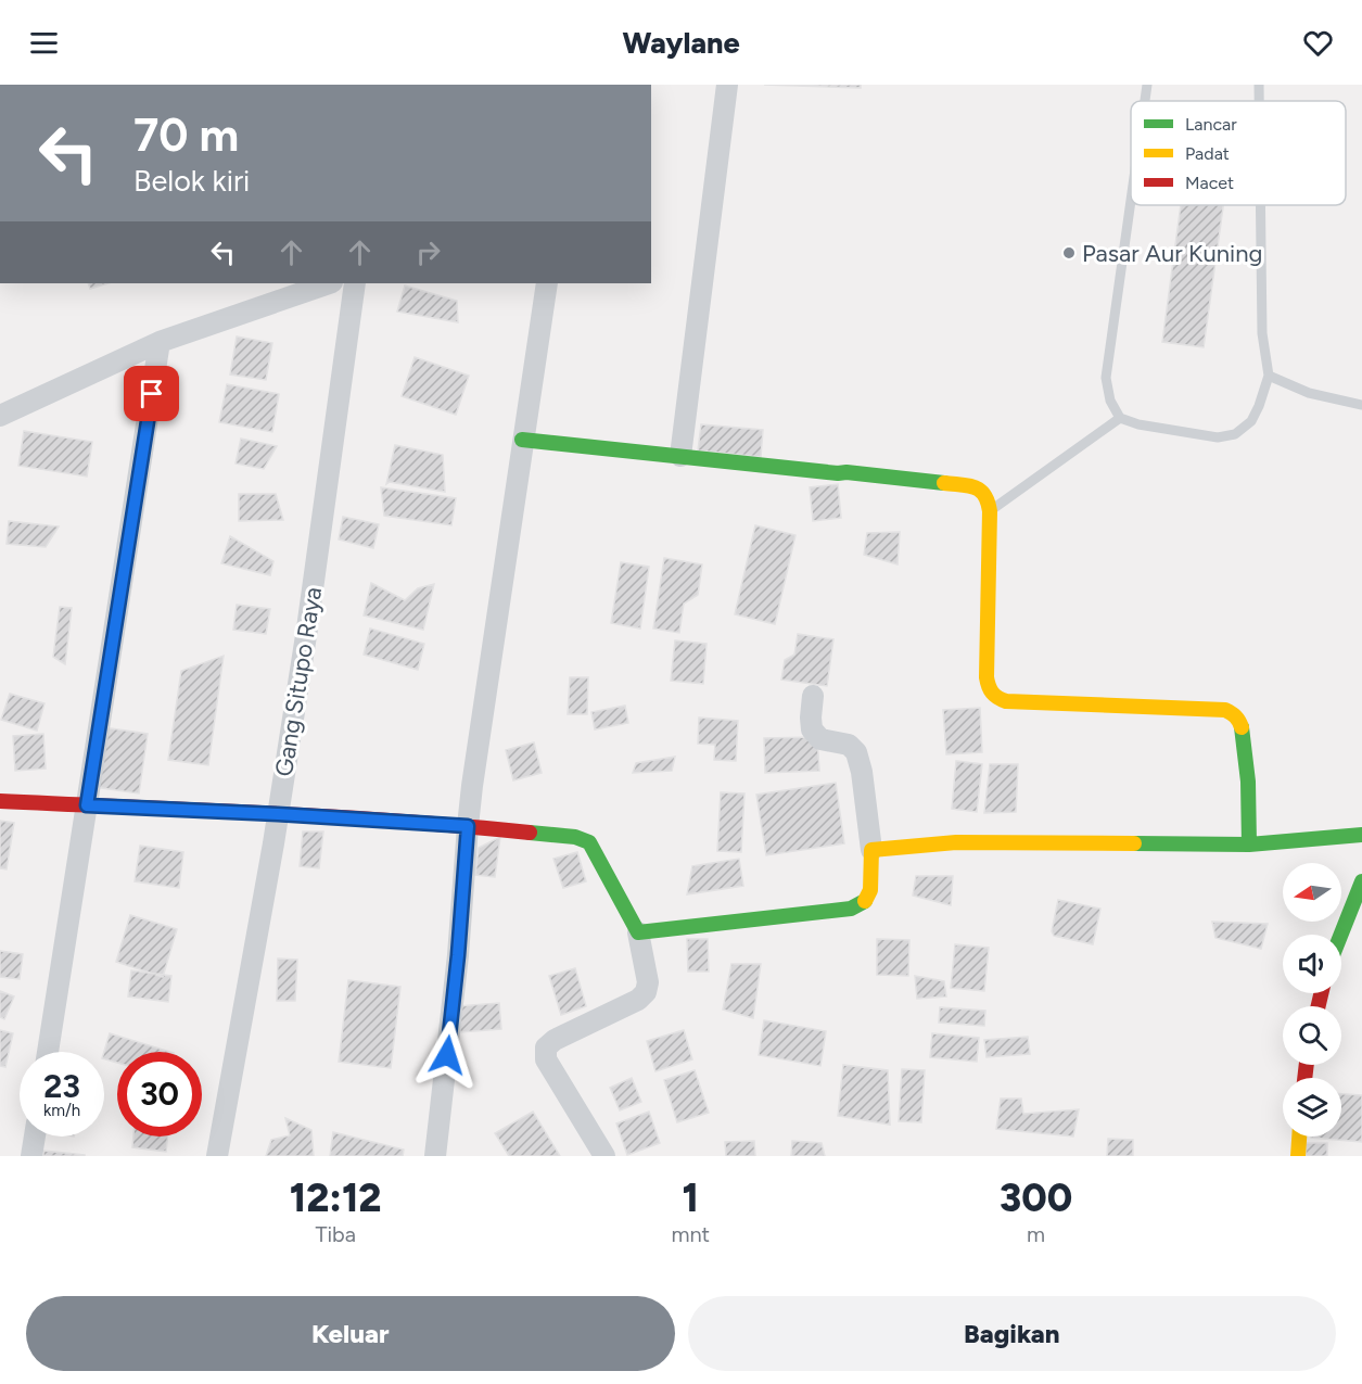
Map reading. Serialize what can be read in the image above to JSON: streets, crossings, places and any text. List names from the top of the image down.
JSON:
{
  "streets": {
    "street": ["Gang Situpo Raya"]
  },
  "places": ["Pasar Aur Kuning"],
  "legend": ["Lancar", "Padat", "Macet"],
  "north": "left",
  "page": {
    "header": "Waylane",
    "turn": ["70 m", "Belok kiri"],
    "speed": "23 km/h",
    "limit": "30",
    "eta": [
      "12:12",
      "Tiba",
      "1",
      "mnt",
      "300",
      "m"
    ],
    "buttons": ["Keluar", "Bagikan"]
  }
}
